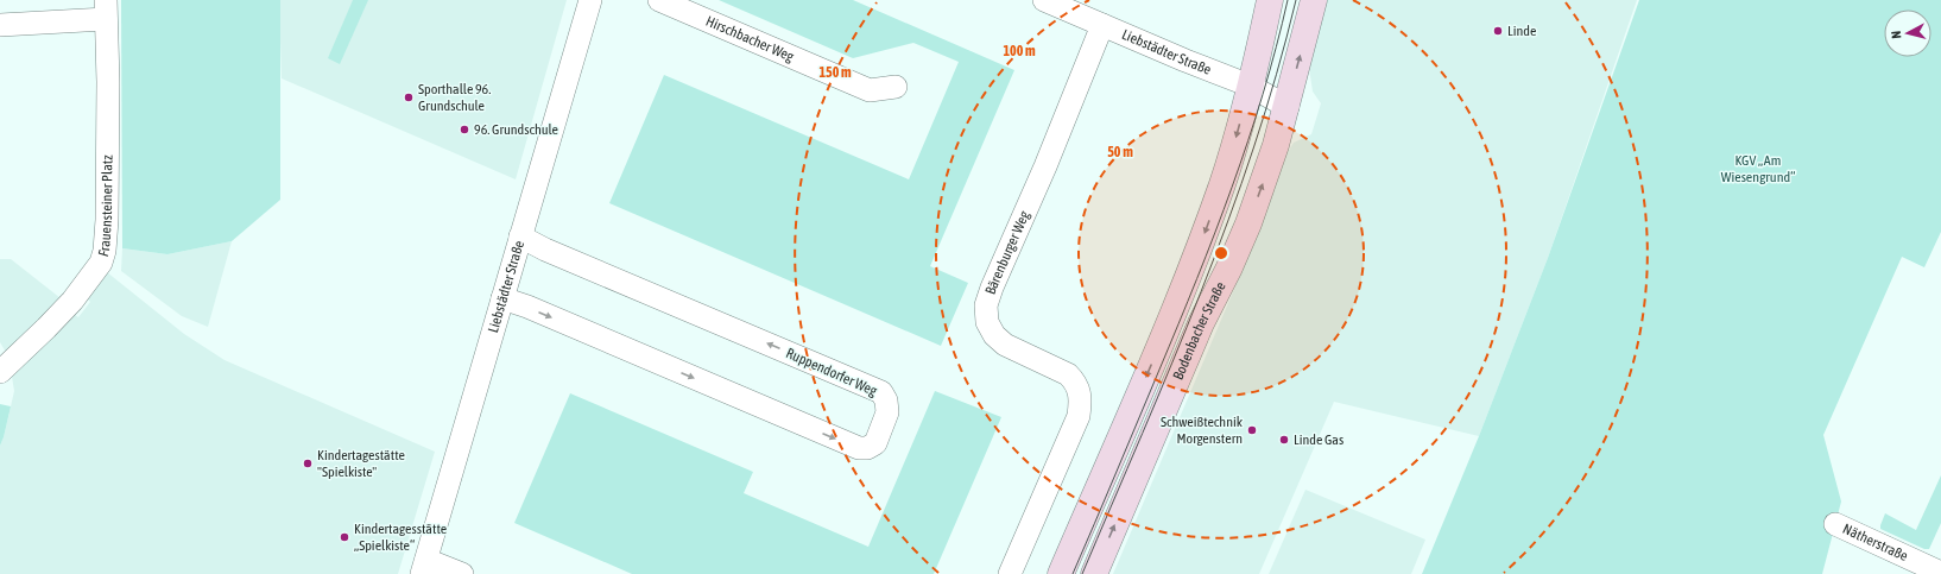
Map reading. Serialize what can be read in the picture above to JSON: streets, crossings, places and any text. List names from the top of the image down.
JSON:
{
  "streets": {
    "street": [
      "Hirschbacher Weg",
      "Liebstädter Straße",
      "Frauensteiner Platz",
      "Bärenburger Weg",
      "Bodenbacher Straße",
      "Ruppendorfer Weg",
      "Nätherstraße"
    ]
  },
  "crossings": [
    ["Liebstädter Straße", "Bärenburger Weg"],
    ["Liebstädter Straße", "Bodenbacher Straße"],
    ["Liebstädter Straße", "Ruppendorfer Weg"]
  ],
  "parks": ["KGV „Am Wiesengrund“"],
  "places": [
    "Linde",
    "Sporthalle 96. Grundschule",
    "96. Grundschule",
    "Schweißtechnik Morgenstern",
    "Linde Gas",
    "Kindertagestätte \"Spielkiste\"",
    "Kindertagesstätte „Spielkiste“"
  ],
  "north": "left",
  "rings": ["100 m", "150 m", "50 m"]
}
